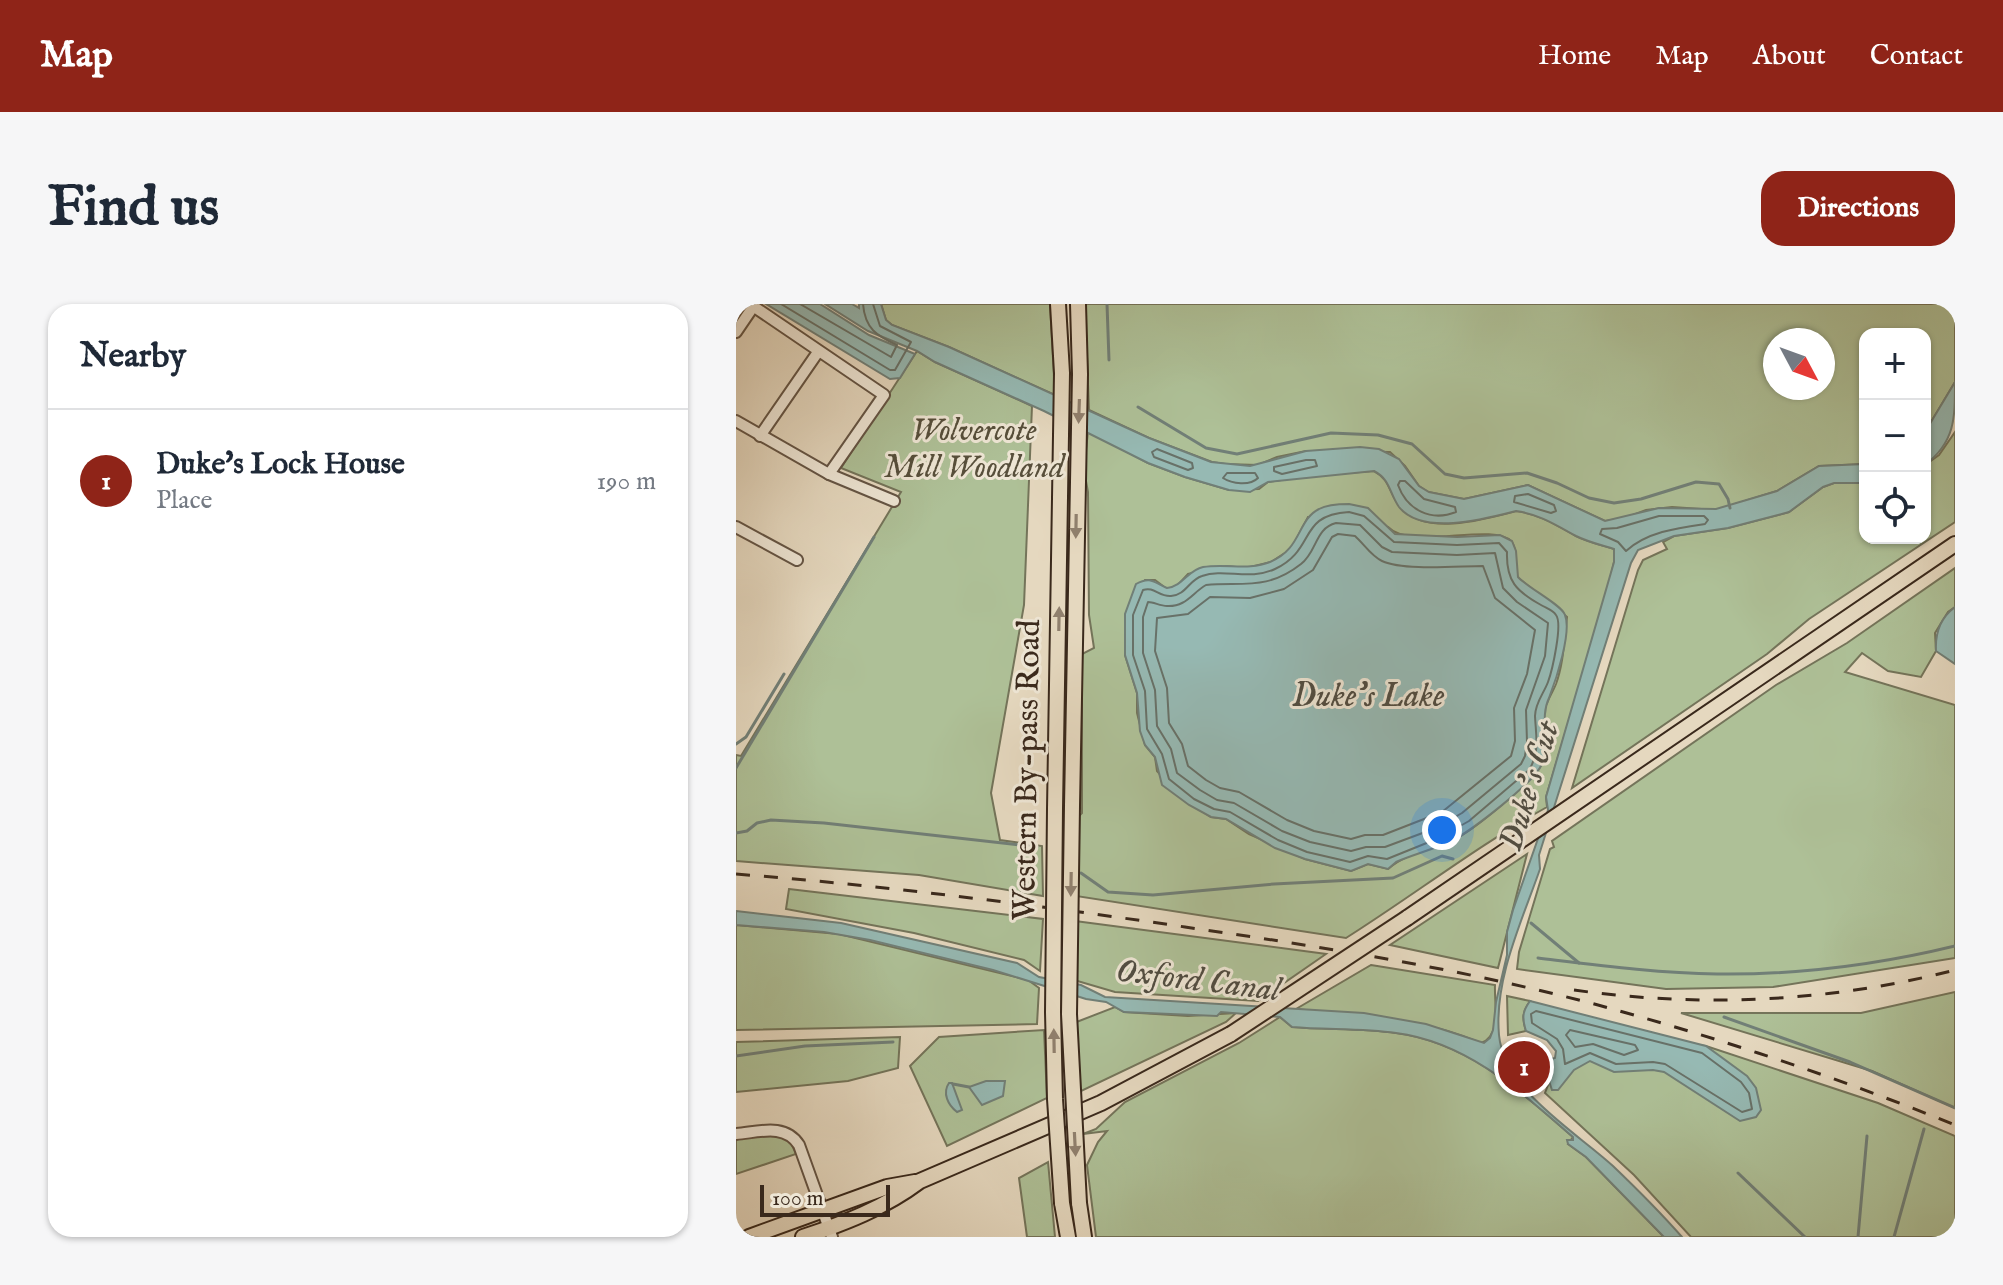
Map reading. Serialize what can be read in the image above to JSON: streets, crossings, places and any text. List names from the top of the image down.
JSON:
{
  "streets": {
    "highway": ["Western By-pass Road"]
  },
  "water": ["Duke's Lake", "Duke's Cut", "Oxford Canal"],
  "parks": ["Wolvercote Mill Woodland"],
  "scale_bar": "100 m",
  "north": "bottom right",
  "page": {
    "header": "Map",
    "nav": [
      "Home",
      "Map",
      "About",
      "Contact"
    ],
    "buttons": "Directions",
    "title": "Find us",
    "heading": "Nearby",
    "map_buttons": ["+", "−"],
    "list": [
      {
        "mark": "1",
        "name": "Duke's Lock House",
        "note": "Place",
        "value": "190 m"
      }
    ],
    "pins": "1",
    "scale": "100 m"
  }
}
